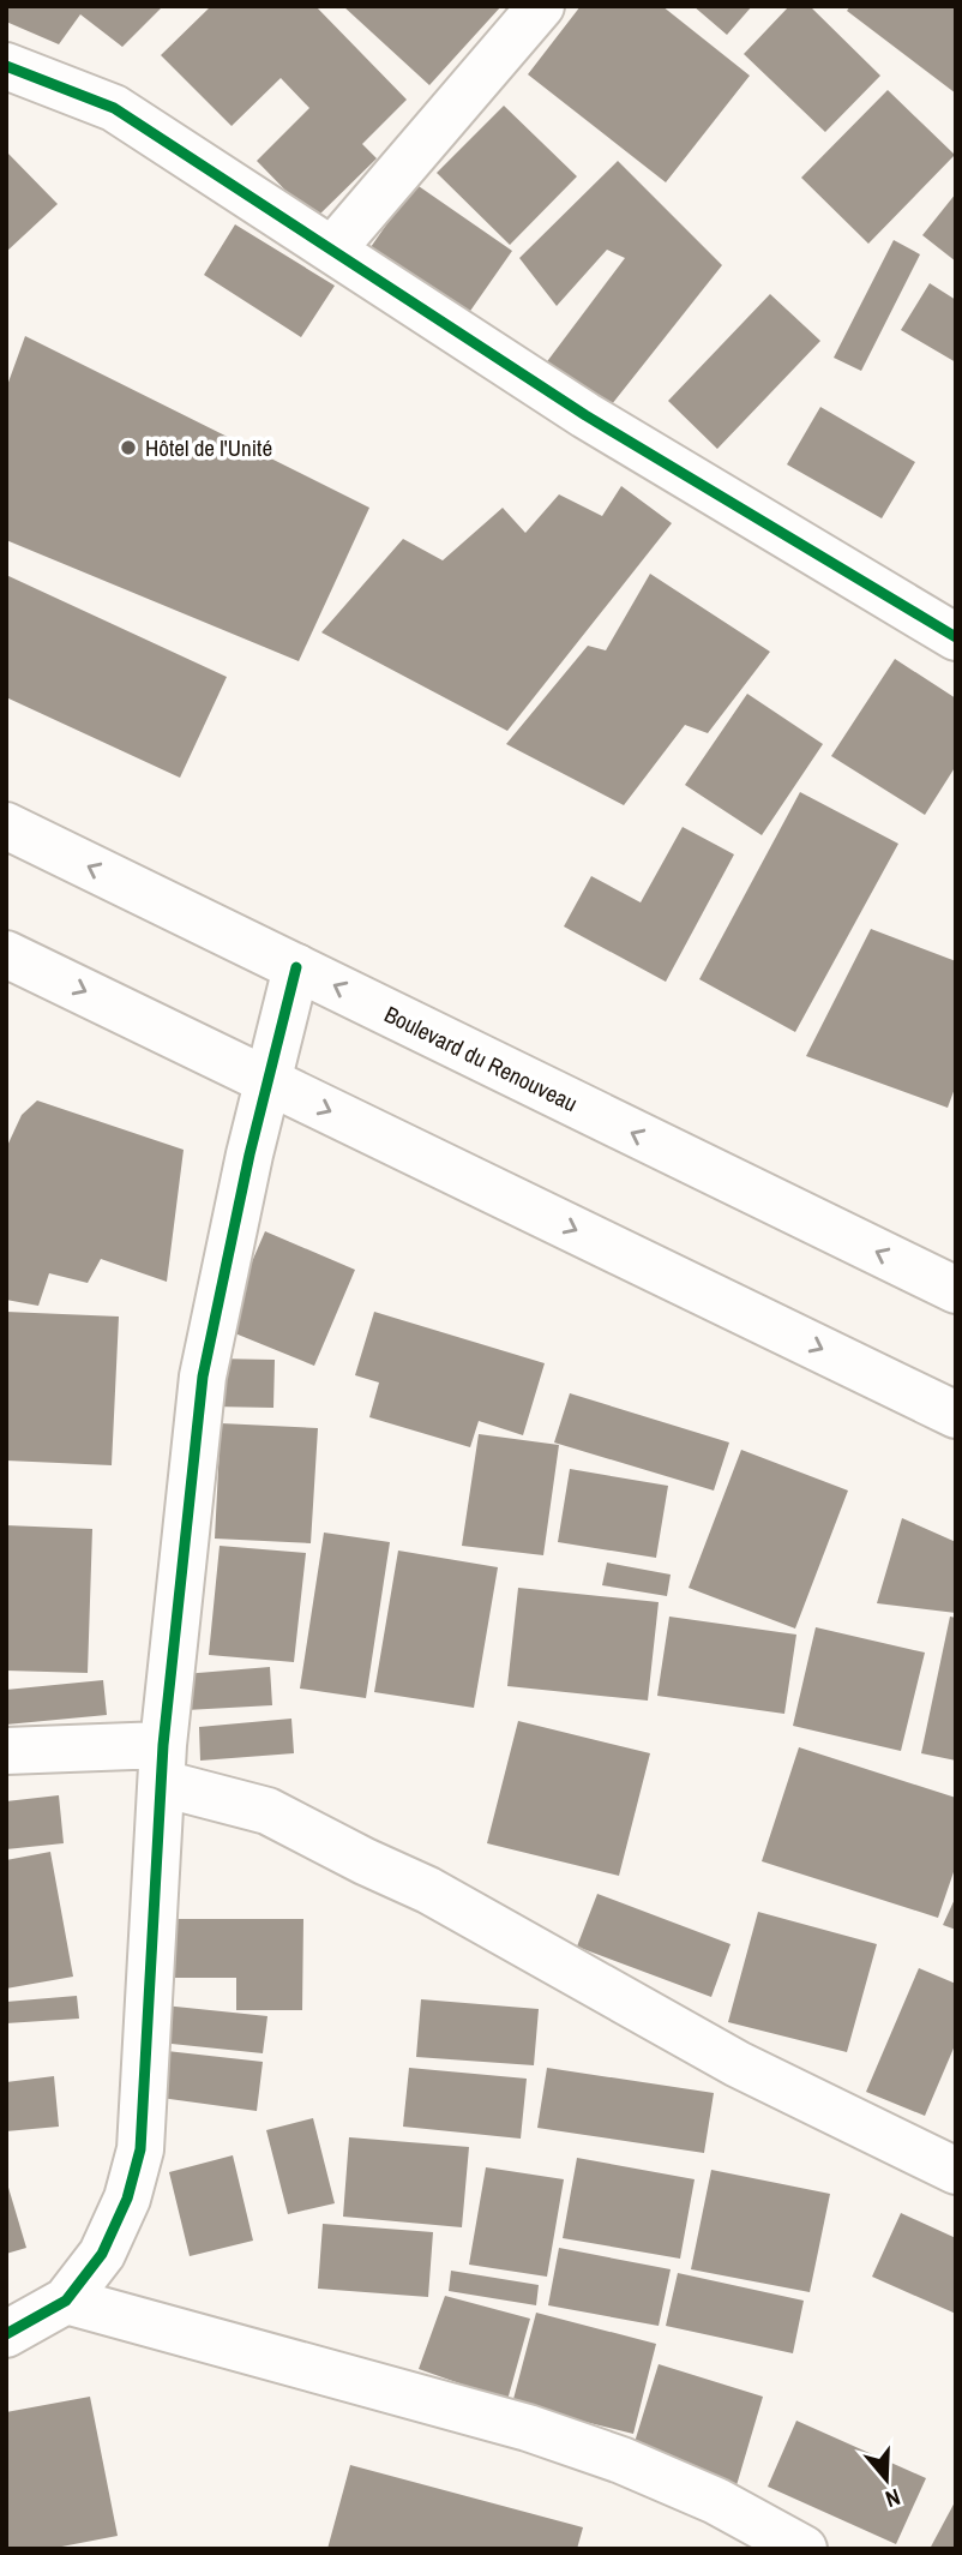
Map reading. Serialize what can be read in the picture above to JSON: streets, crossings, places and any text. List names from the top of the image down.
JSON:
{
  "streets": {
    "main road": ["Boulevard du Renouveau"]
  },
  "places": ["Hôtel de l'Unité"],
  "north": "bottom"
}
